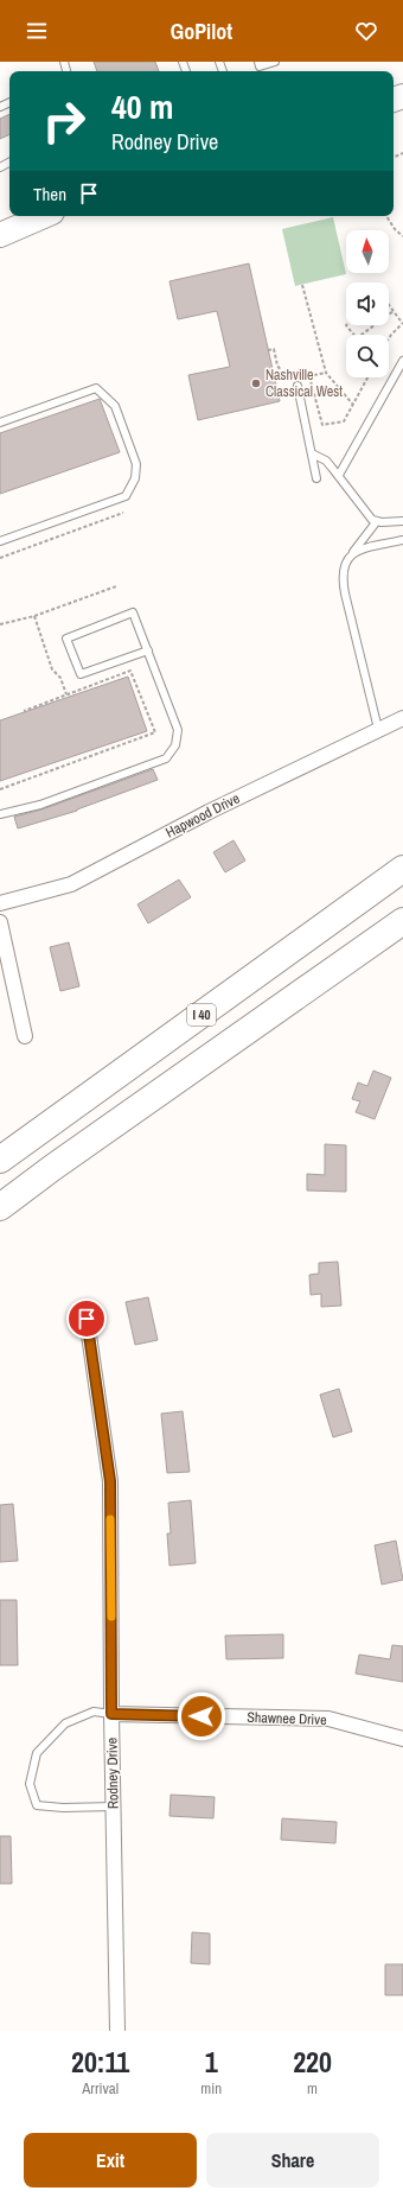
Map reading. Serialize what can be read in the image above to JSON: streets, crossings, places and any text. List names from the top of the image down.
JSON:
{
  "streets": {
    "highway": ["I 40"],
    "street": ["Hapwood Drive", "Shawnee Drive", "Rodney Drive"]
  },
  "crossings": [
    ["Shawnee Drive", "Rodney Drive"]
  ],
  "places": ["Nashville Classical West"],
  "north": "top",
  "page": {
    "header": "GoPilot",
    "turn": ["40 m", "Rodney Drive"],
    "then": "Then",
    "eta": [
      "20:11",
      "Arrival",
      "1",
      "min",
      "220",
      "m"
    ],
    "buttons": ["Exit", "Share"]
  }
}
